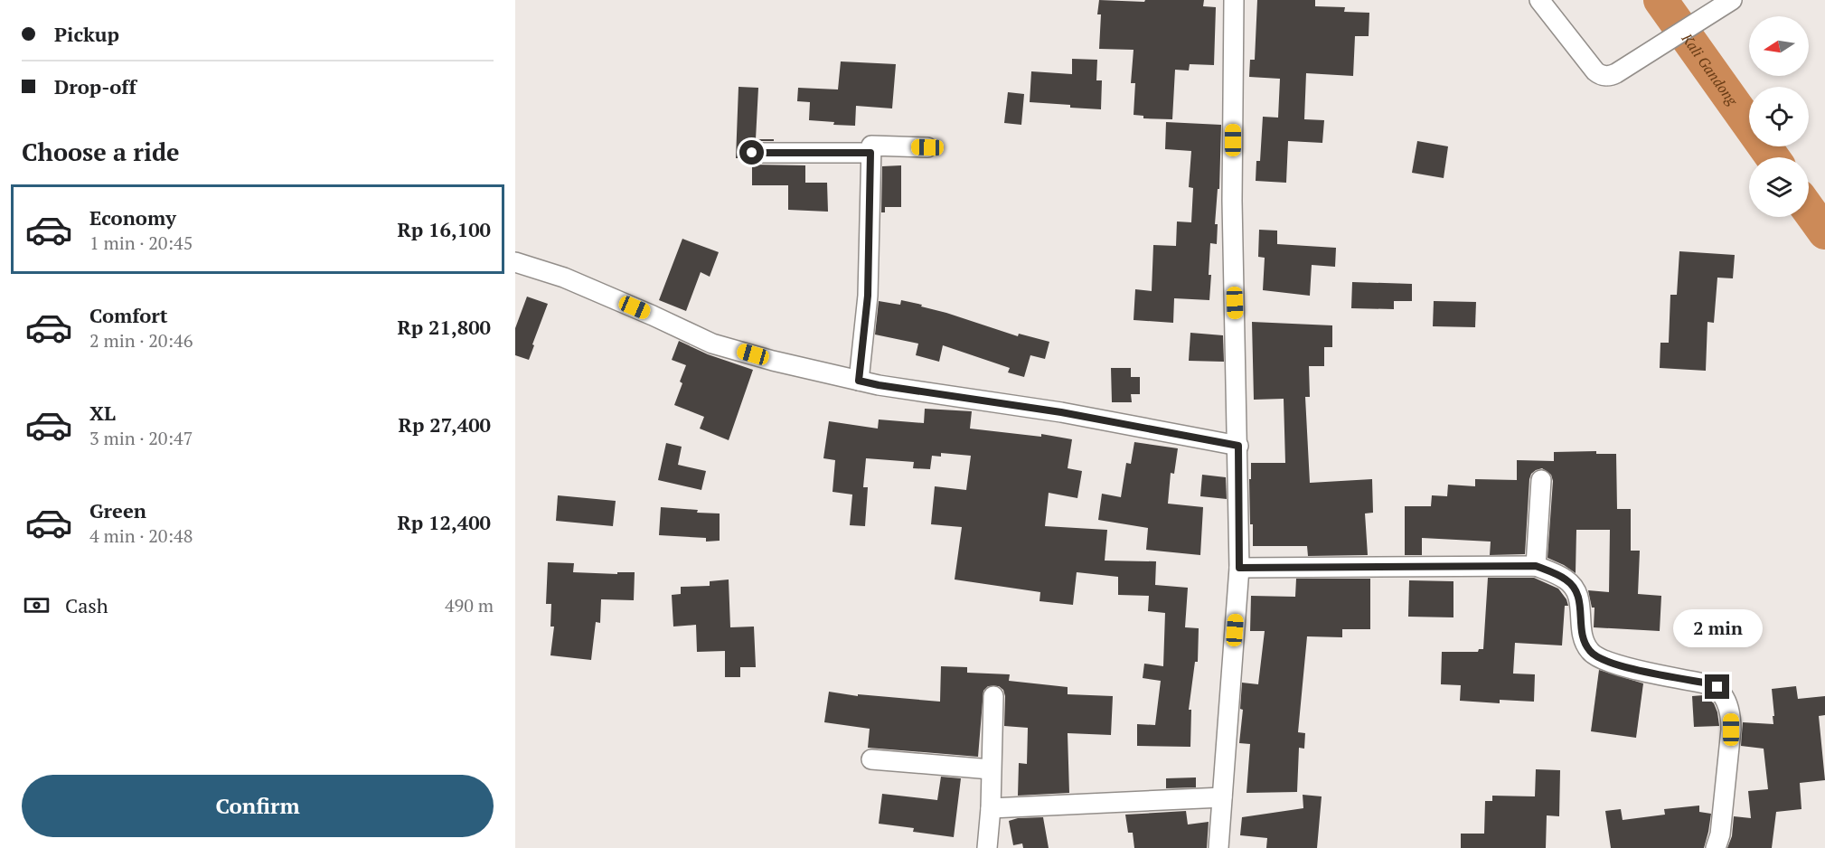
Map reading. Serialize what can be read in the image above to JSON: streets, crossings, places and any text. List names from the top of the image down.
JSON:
{
  "water": ["Kali Gandong"],
  "north": "left",
  "page": {
    "banner": ["Pickup", "Drop-off"],
    "heading": "Choose a ride",
    "list": [
      {
        "name": "Economy",
        "note": "1 min · 20:45",
        "value": "Rp 16,100"
      },
      {
        "name": "Comfort",
        "note": "2 min · 20:46",
        "value": "Rp 21,800"
      },
      {
        "name": "XL",
        "note": "3 min · 20:47",
        "value": "Rp 27,400"
      },
      {
        "name": "Green",
        "note": "4 min · 20:48",
        "value": "Rp 12,400"
      }
    ],
    "pay": ["Cash", "490 m"],
    "bubble": "2 min",
    "buttons": "Confirm"
  }
}
